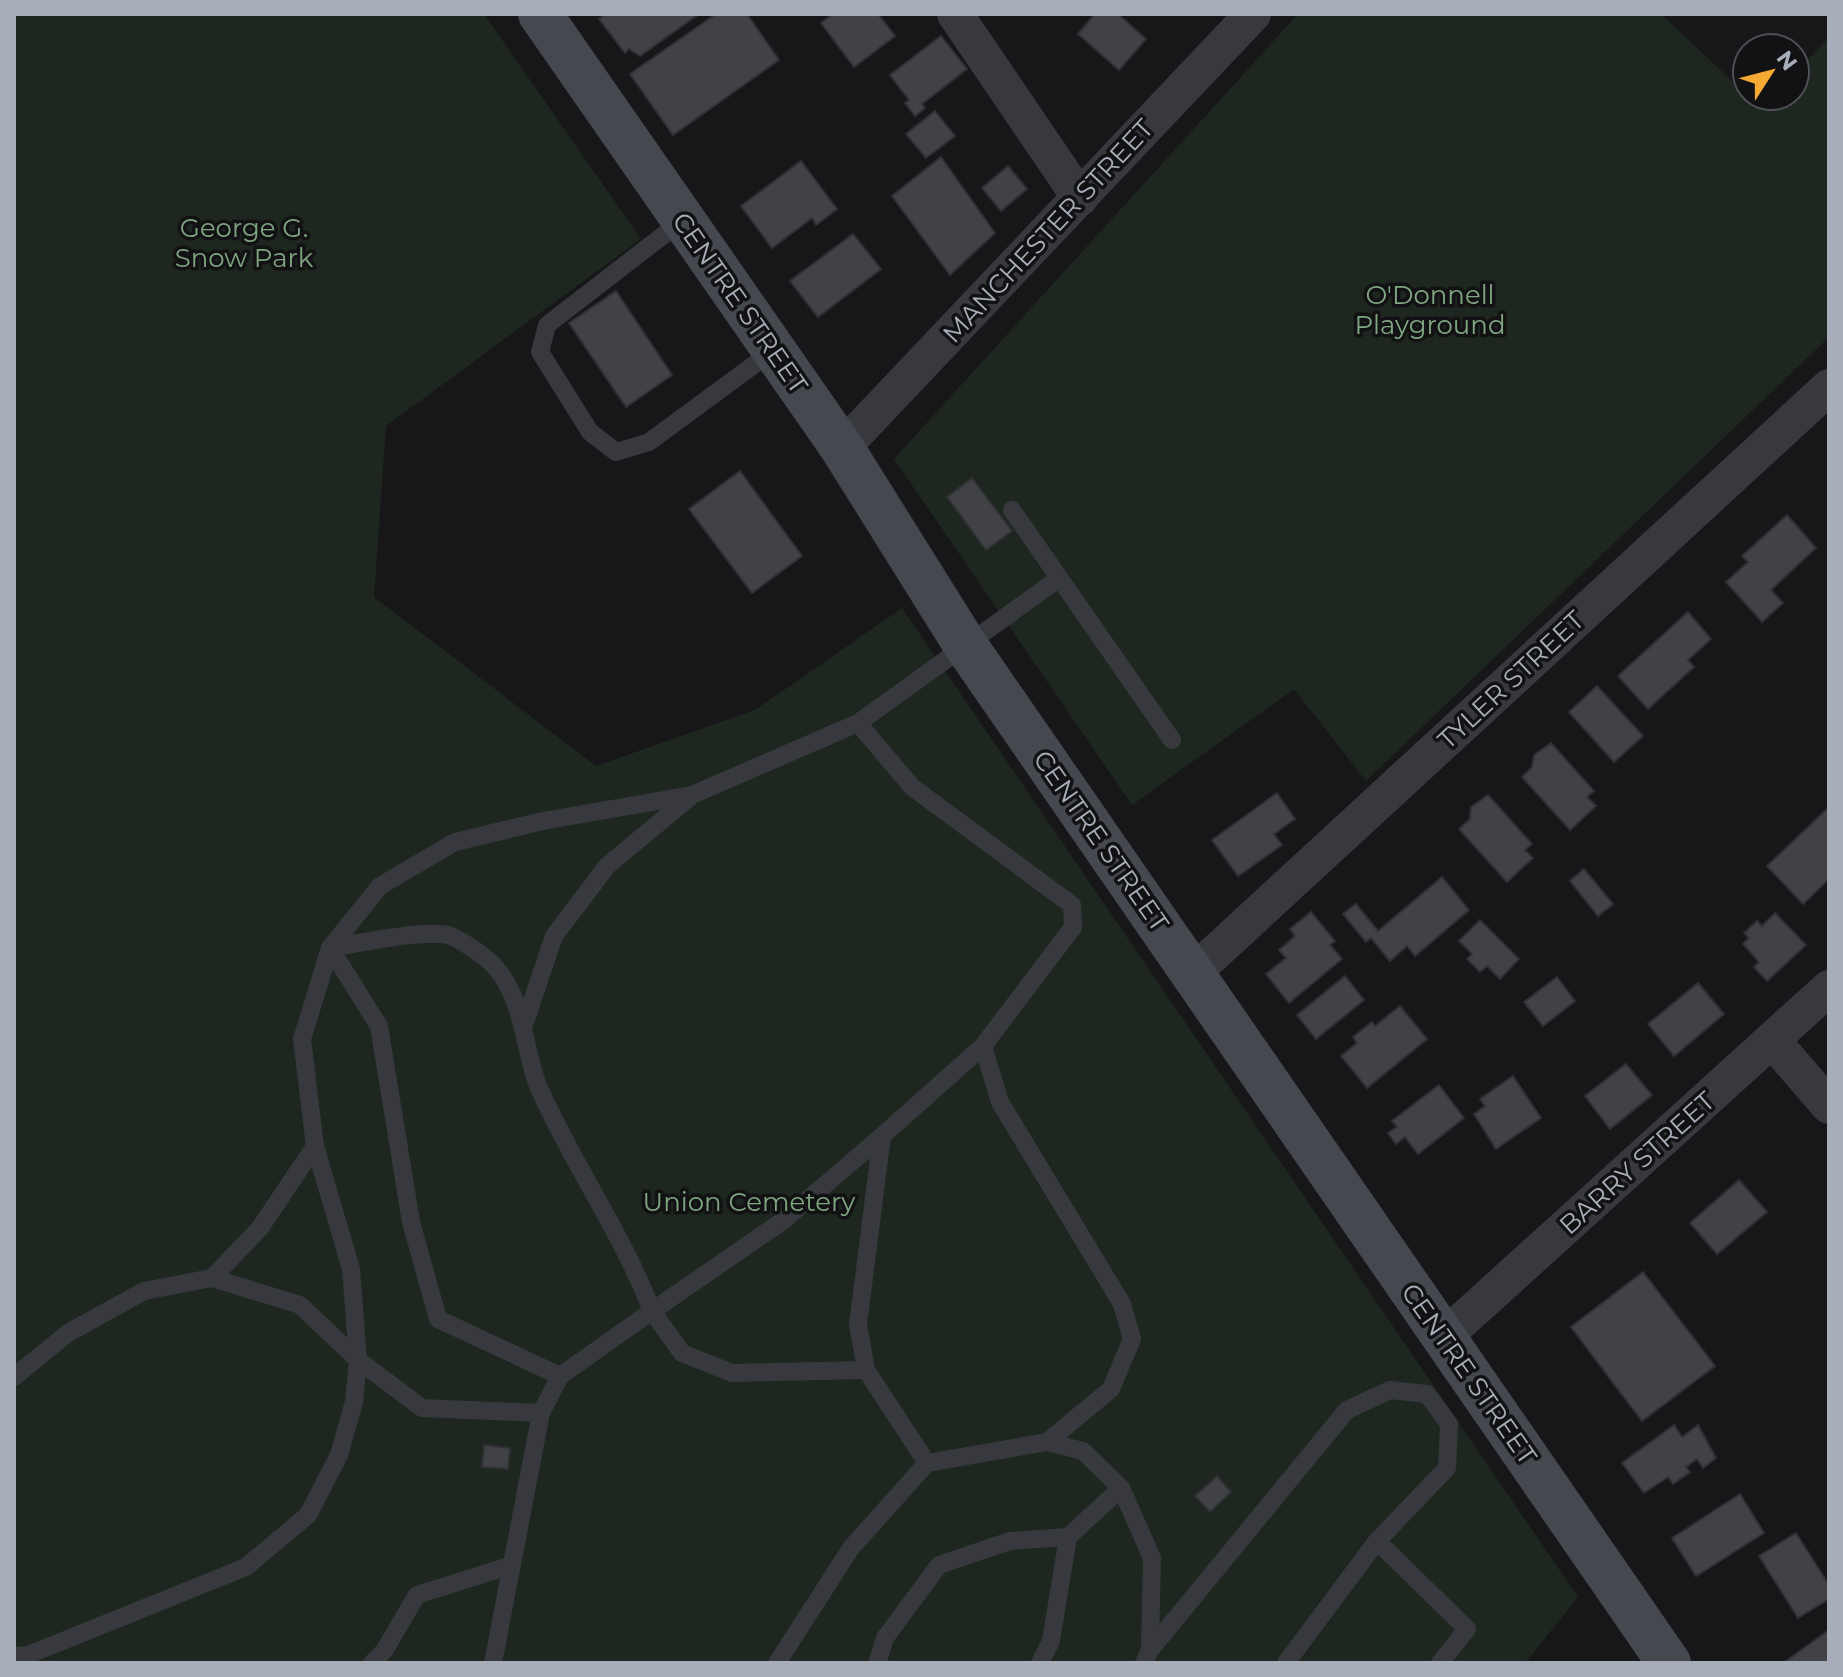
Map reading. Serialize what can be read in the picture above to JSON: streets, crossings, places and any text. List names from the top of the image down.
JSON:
{
  "streets": {
    "main road": ["CENTRE STREET"],
    "street": ["MANCHESTER STREET", "TYLER STREET", "BARRY STREET"]
  },
  "crossings": [
    ["MANCHESTER STREET", "CENTRE STREET"],
    ["CENTRE STREET", "TYLER STREET"],
    ["CENTRE STREET", "BARRY STREET"]
  ],
  "parks": ["George G. Snow Park", "O'Donnell Playground", "Union Cemetery"],
  "north": "top right"
}
